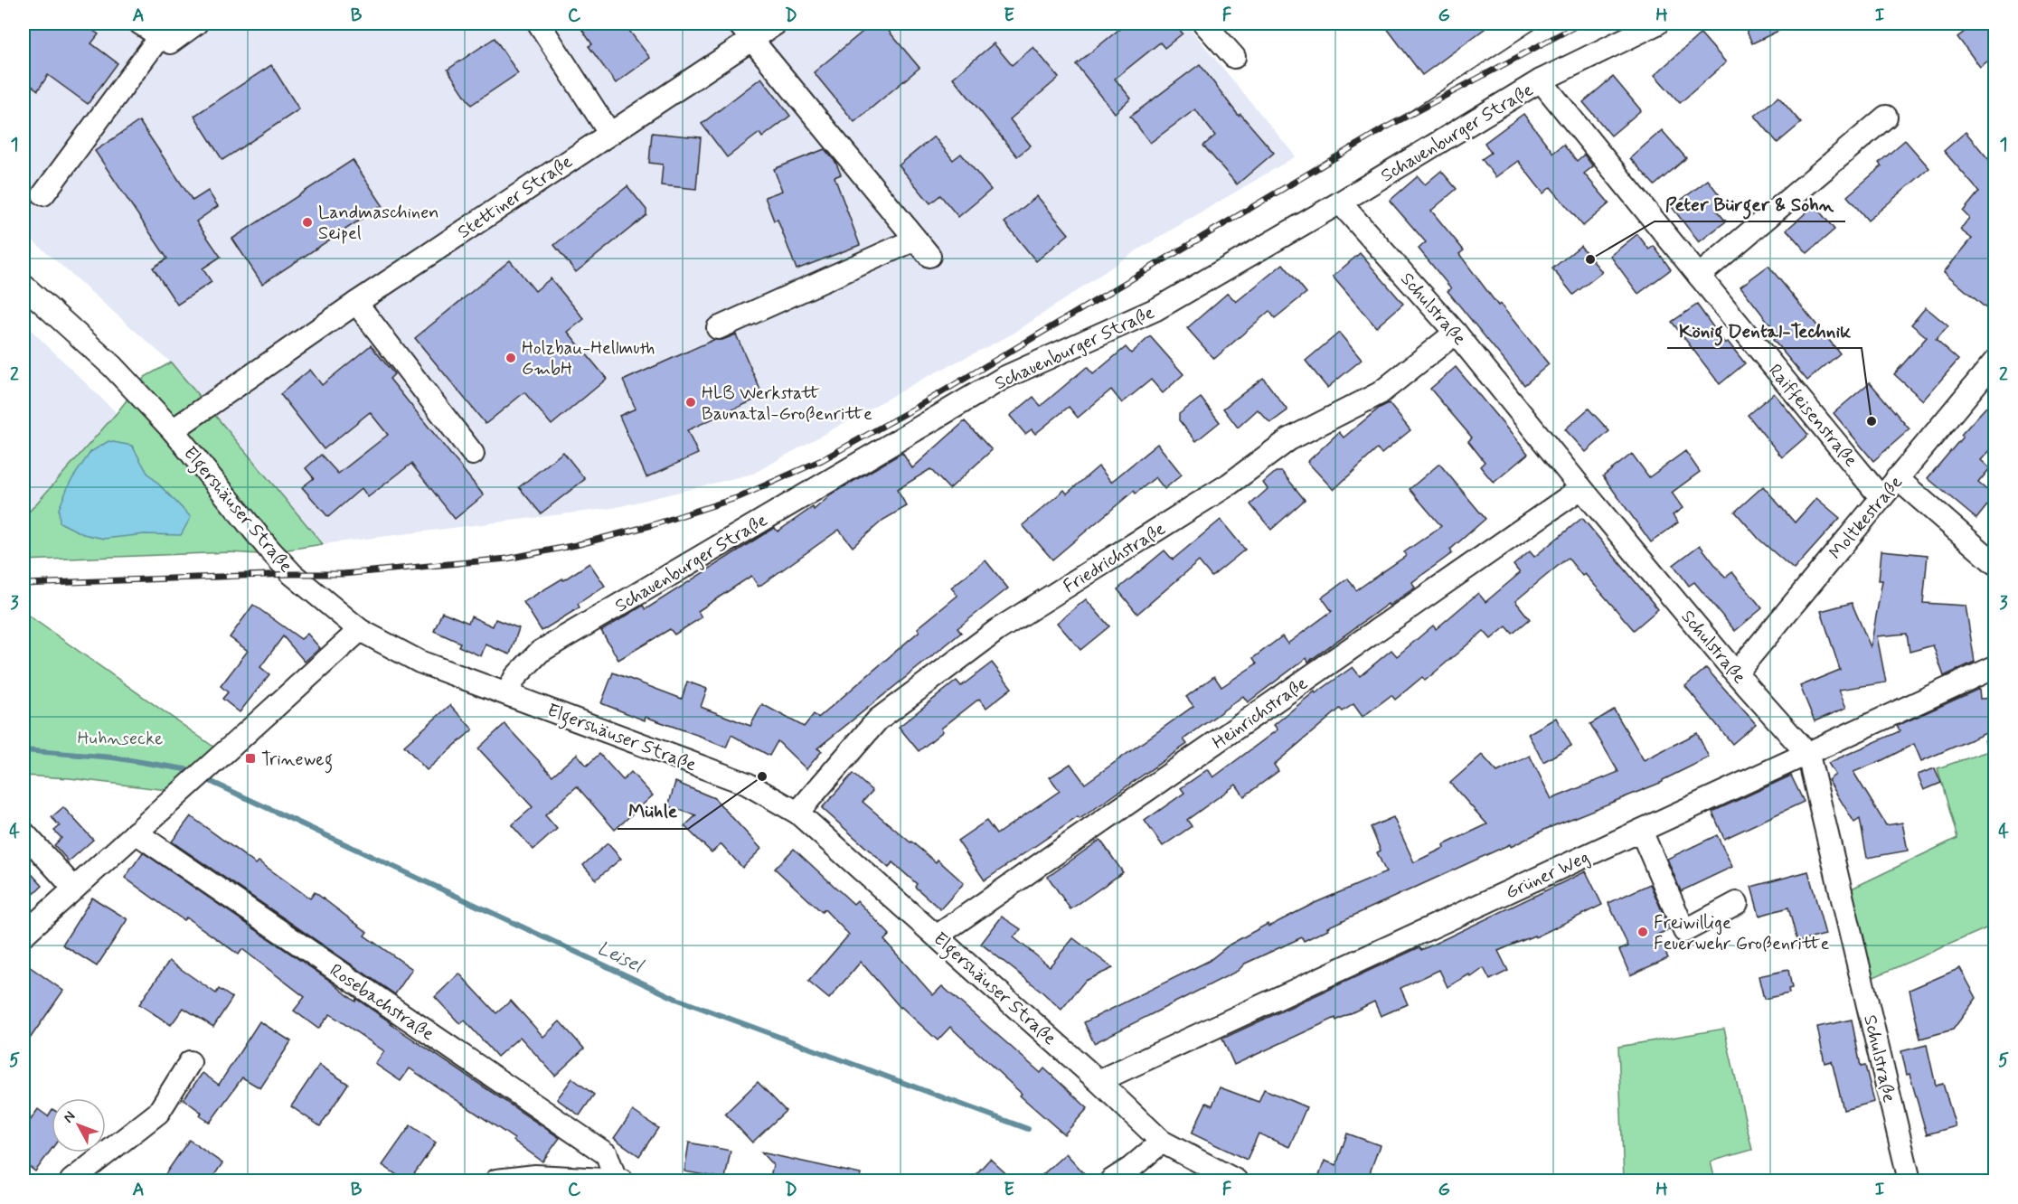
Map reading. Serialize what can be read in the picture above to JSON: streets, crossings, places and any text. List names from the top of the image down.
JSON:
{
  "streets": {
    "street": [
      "Schauenburger Straße",
      "Stettiner Straße",
      "Schulstraße",
      "Raiffeisenstraße",
      "Elgershäuser Straße",
      "Moltkestraße",
      "Friedrichstraße",
      "Heinrichstraße",
      "Grüner Weg",
      "Rosebachstraße"
    ]
  },
  "crossings": [
    ["Schauenburger Straße", "Schulstraße"],
    ["Schauenburger Straße", "Raiffeisenstraße"],
    ["Schauenburger Straße", "Elgershäuser Straße"],
    ["Stettiner Straße", "Elgershäuser Straße"],
    ["Schulstraße", "Moltkestraße"],
    ["Schulstraße", "Friedrichstraße"],
    ["Schulstraße", "Heinrichstraße"],
    ["Schulstraße", "Grüner Weg"],
    ["Raiffeisenstraße", "Moltkestraße"],
    ["Elgershäuser Straße", "Friedrichstraße"],
    ["Elgershäuser Straße", "Heinrichstraße"],
    ["Elgershäuser Straße", "Grüner Weg"]
  ],
  "water": ["Leisel"],
  "parks": ["Huhnsecke"],
  "places": {
    "other": [
      "Landmaschinen Seipel",
      "Peter Bürger & Sohn",
      "Holzbau-Hellmuth GmbH",
      "HLB Werkstatt Baunatal-Großenritte",
      "König Dental-Technik",
      "Mühle",
      "Freiwillige Feuerwehr Großenritte"
    ],
    "transit": ["Trineweg"]
  },
  "north": "top left",
  "grid": {
    "columns": [
      "A",
      "B",
      "C",
      "D",
      "E",
      "F",
      "G",
      "H",
      "I"
    ],
    "rows": [
      "1",
      "2",
      "3",
      "4",
      "5"
    ]
  }
}
